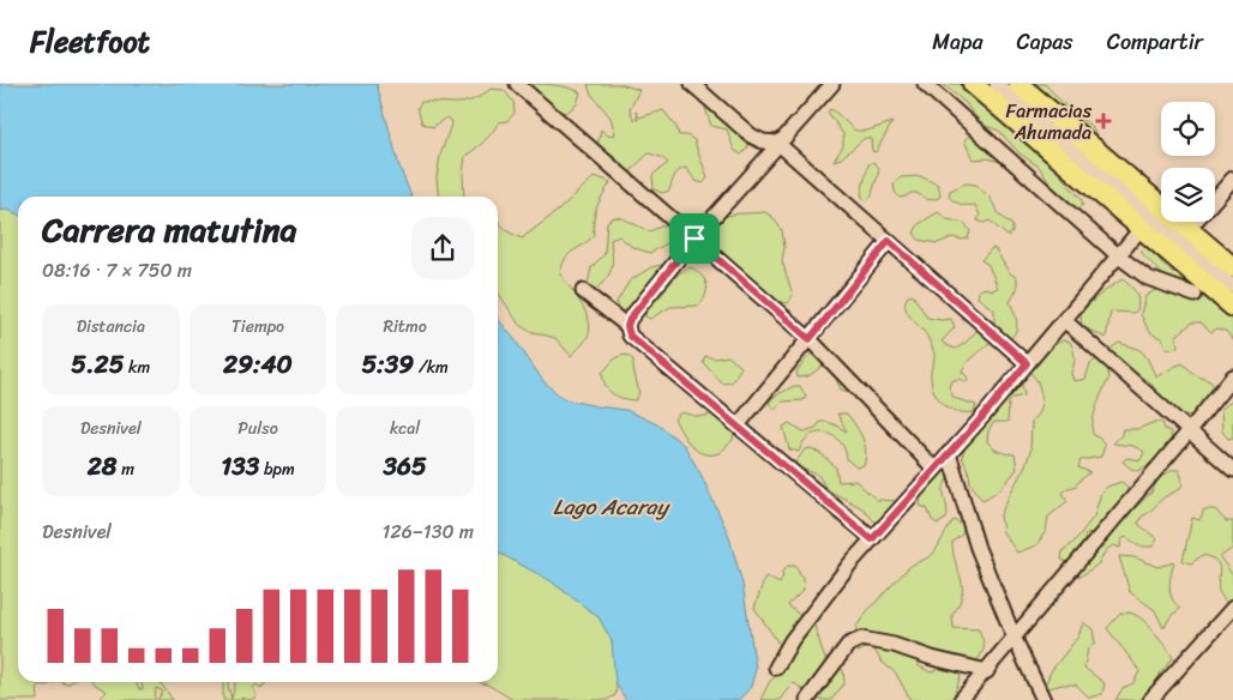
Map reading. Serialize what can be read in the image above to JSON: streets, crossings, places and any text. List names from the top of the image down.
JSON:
{
  "water": ["Lago Acaray"],
  "places": {
    "health": ["Farmacias Ahumada"]
  },
  "page": {
    "header": "Fleetfoot",
    "nav": ["Mapa", "Capas", "Compartir"],
    "heading": ["Carrera matutina", "08:16 · 7 × 750 m"],
    "stats": [
      ["Distancia", "5.25 km"],
      ["Tiempo", "29:40"],
      ["Ritmo", "5:39 /km"],
      ["Desnivel", "28 m"],
      ["Pulso", "133 bpm"],
      ["kcal", "365"]
    ],
    "chart": ["Desnivel", "126–130 m"]
  }
}
